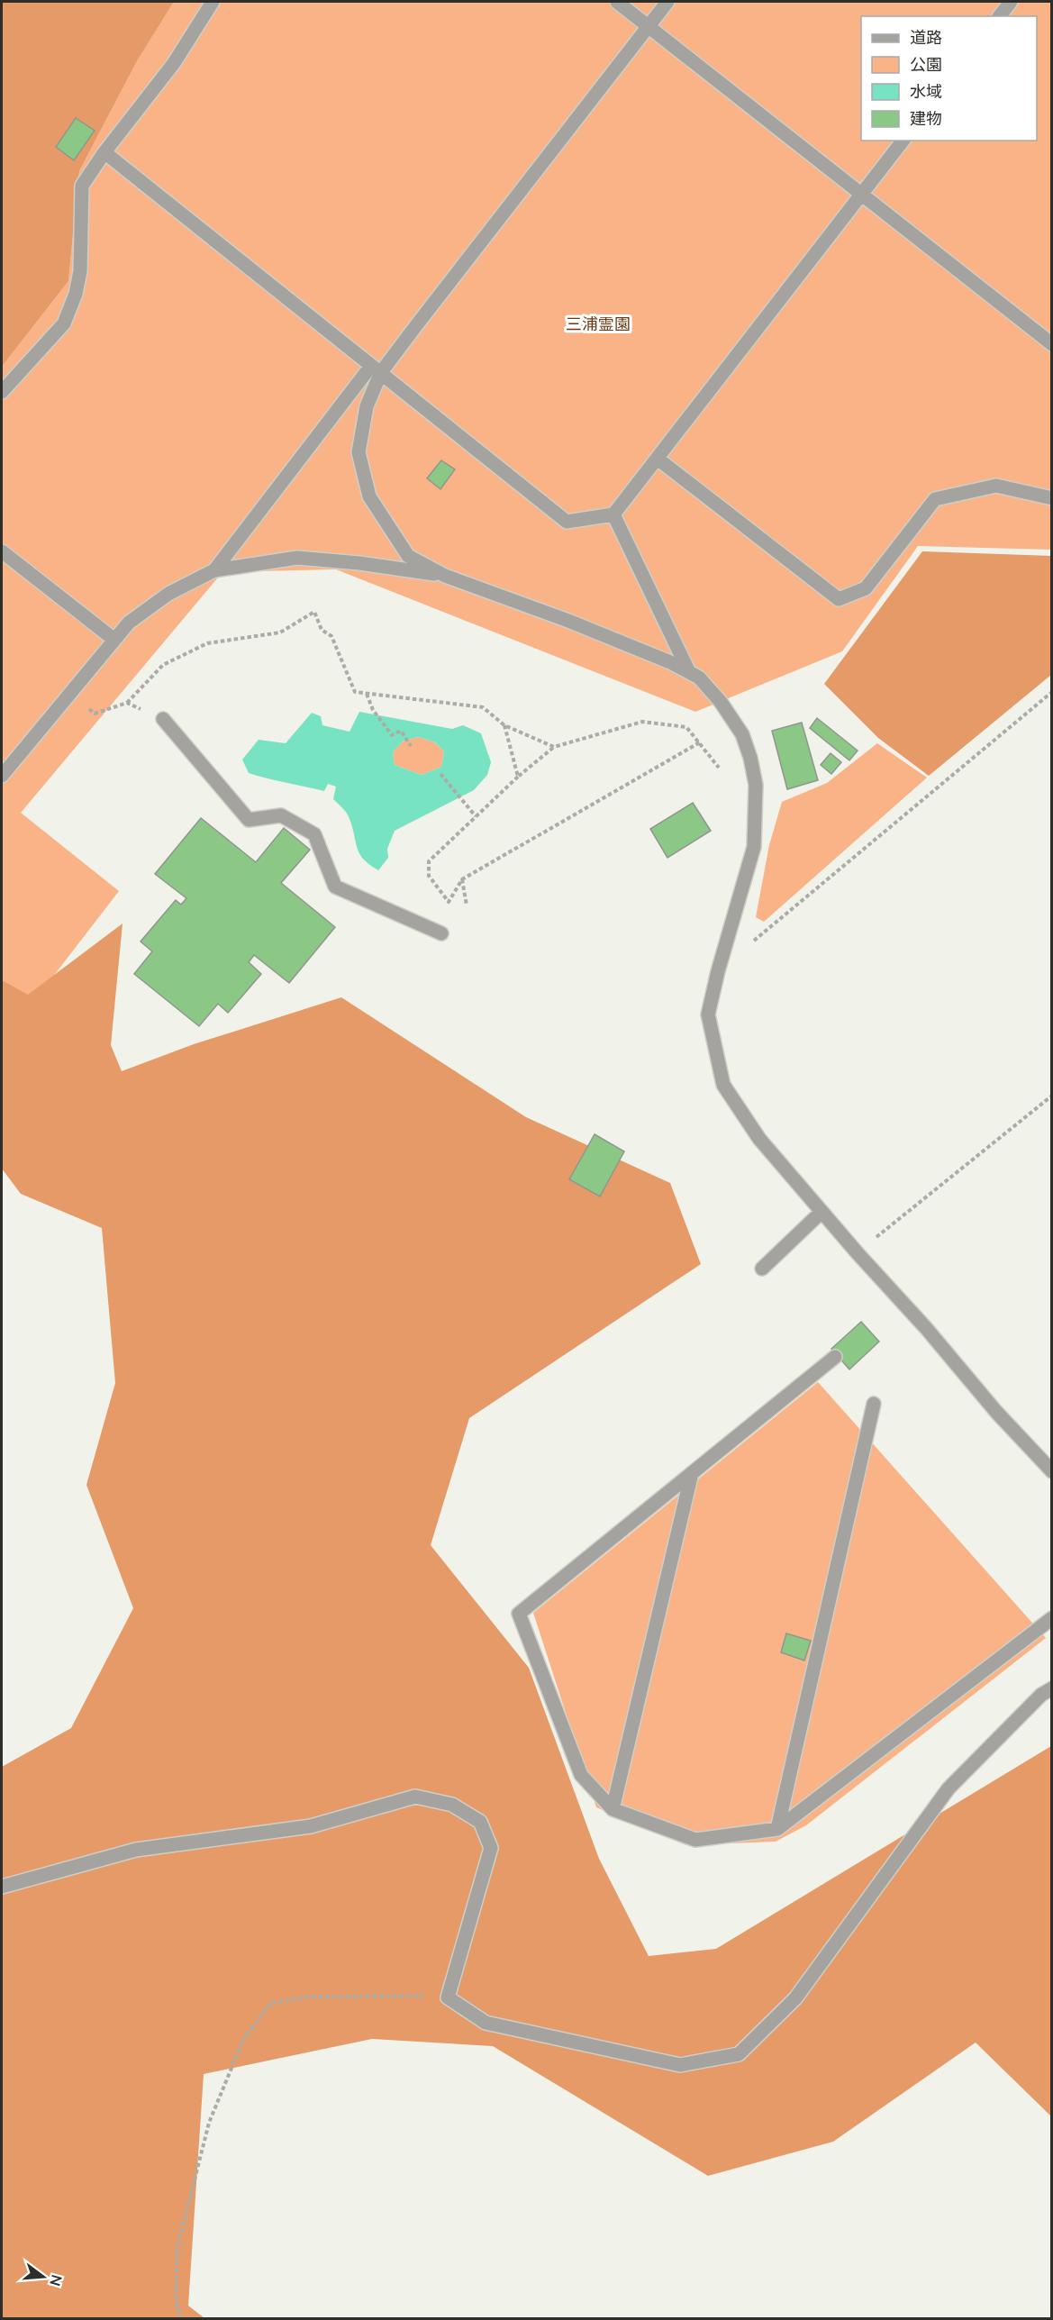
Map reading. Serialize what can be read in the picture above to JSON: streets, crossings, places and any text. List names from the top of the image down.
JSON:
{
  "parks": ["三浦霊園"],
  "legend": [
    "道路",
    "公園",
    "水域",
    "建物"
  ],
  "north": "right"
}
